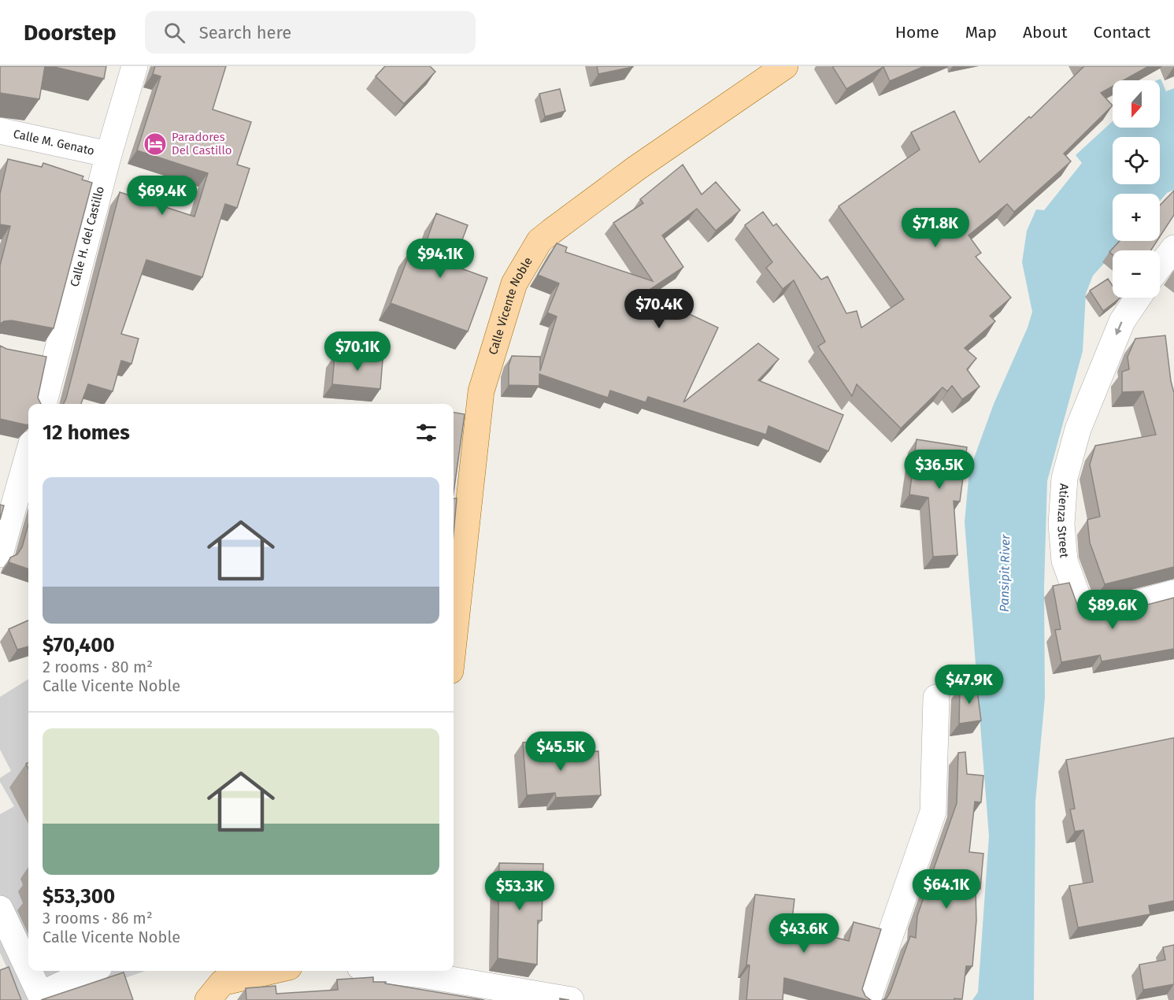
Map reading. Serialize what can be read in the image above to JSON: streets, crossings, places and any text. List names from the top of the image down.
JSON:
{
  "streets": {
    "main road": ["Calle Vicente Noble"],
    "street": ["Calle M. Genato", "Calle H. del Castillo", "Atienza Street"]
  },
  "crossings": [
    ["Calle M. Genato", "Calle H. del Castillo"]
  ],
  "water": ["Pansipit River"],
  "places": {
    "hotel": ["Paradores Del Castillo"]
  },
  "north": "bottom",
  "page": {
    "header": "Doorstep",
    "search": "Search here",
    "nav": [
      "Home",
      "Map",
      "About",
      "Contact"
    ],
    "map_buttons": ["+", "−"],
    "price": [
      "$69.4K",
      "$71.8K",
      "$94.1K",
      "$70.4K",
      "$70.1K",
      "$36.5K",
      "$89.6K",
      "$47.9K",
      "$45.5K",
      "$64.1K",
      "$53.3K",
      "$43.6K"
    ],
    "heading": "12 homes",
    "list": [
      {
        "name": "$70,400",
        "note": "2 rooms · 80 m² · Calle Vicente Noble"
      },
      {
        "name": "$53,300",
        "note": "3 rooms · 86 m² · Calle Vicente Noble"
      }
    ]
  }
}
